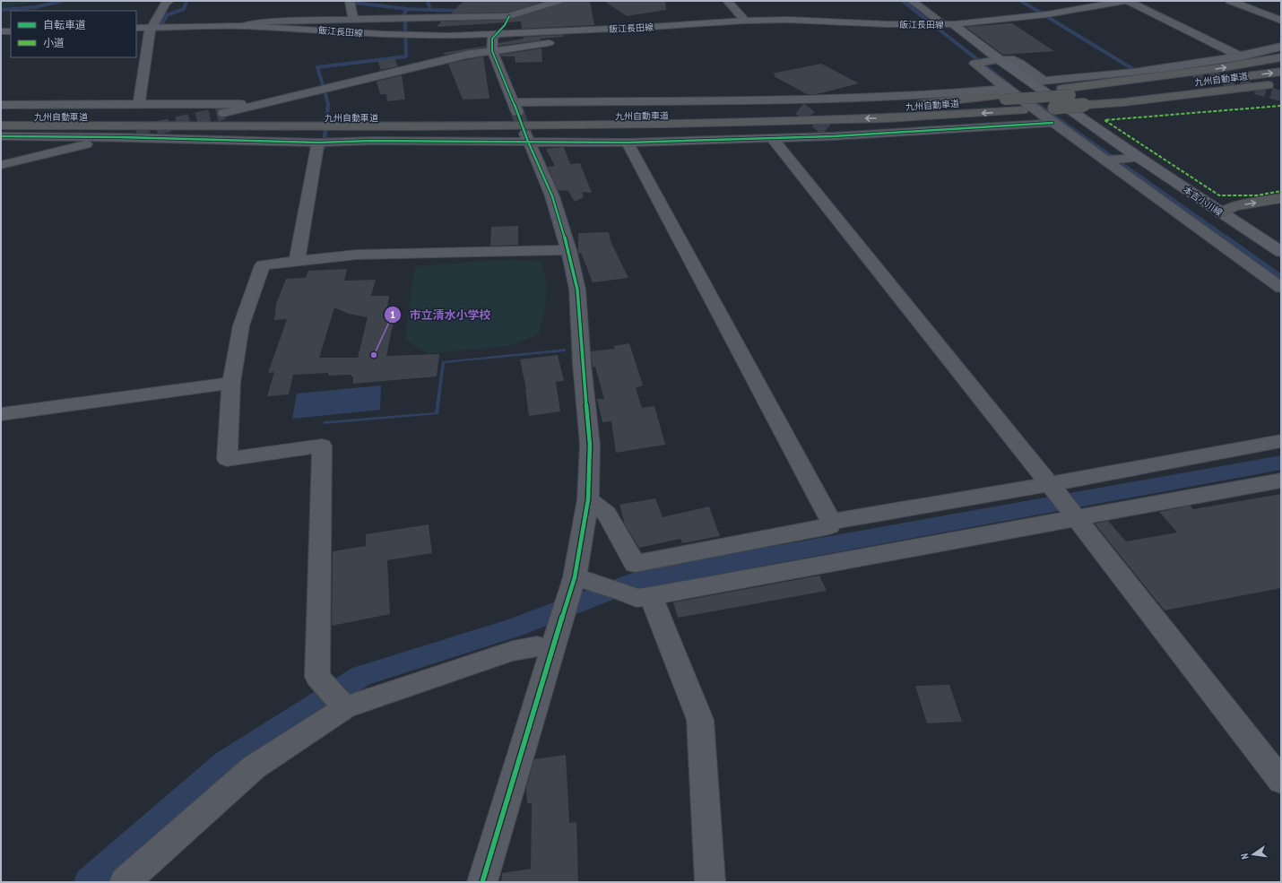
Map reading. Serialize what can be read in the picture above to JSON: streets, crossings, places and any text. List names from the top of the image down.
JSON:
{
  "streets": {
    "highway": ["九州自動車道"],
    "main road": ["飯江長田線", "本吉小川線"]
  },
  "crossings": [
    ["飯江長田線", "本吉小川線"]
  ],
  "places": ["市立清水小学校"],
  "legend": ["自転車道", "小道"],
  "north": "left"
}
